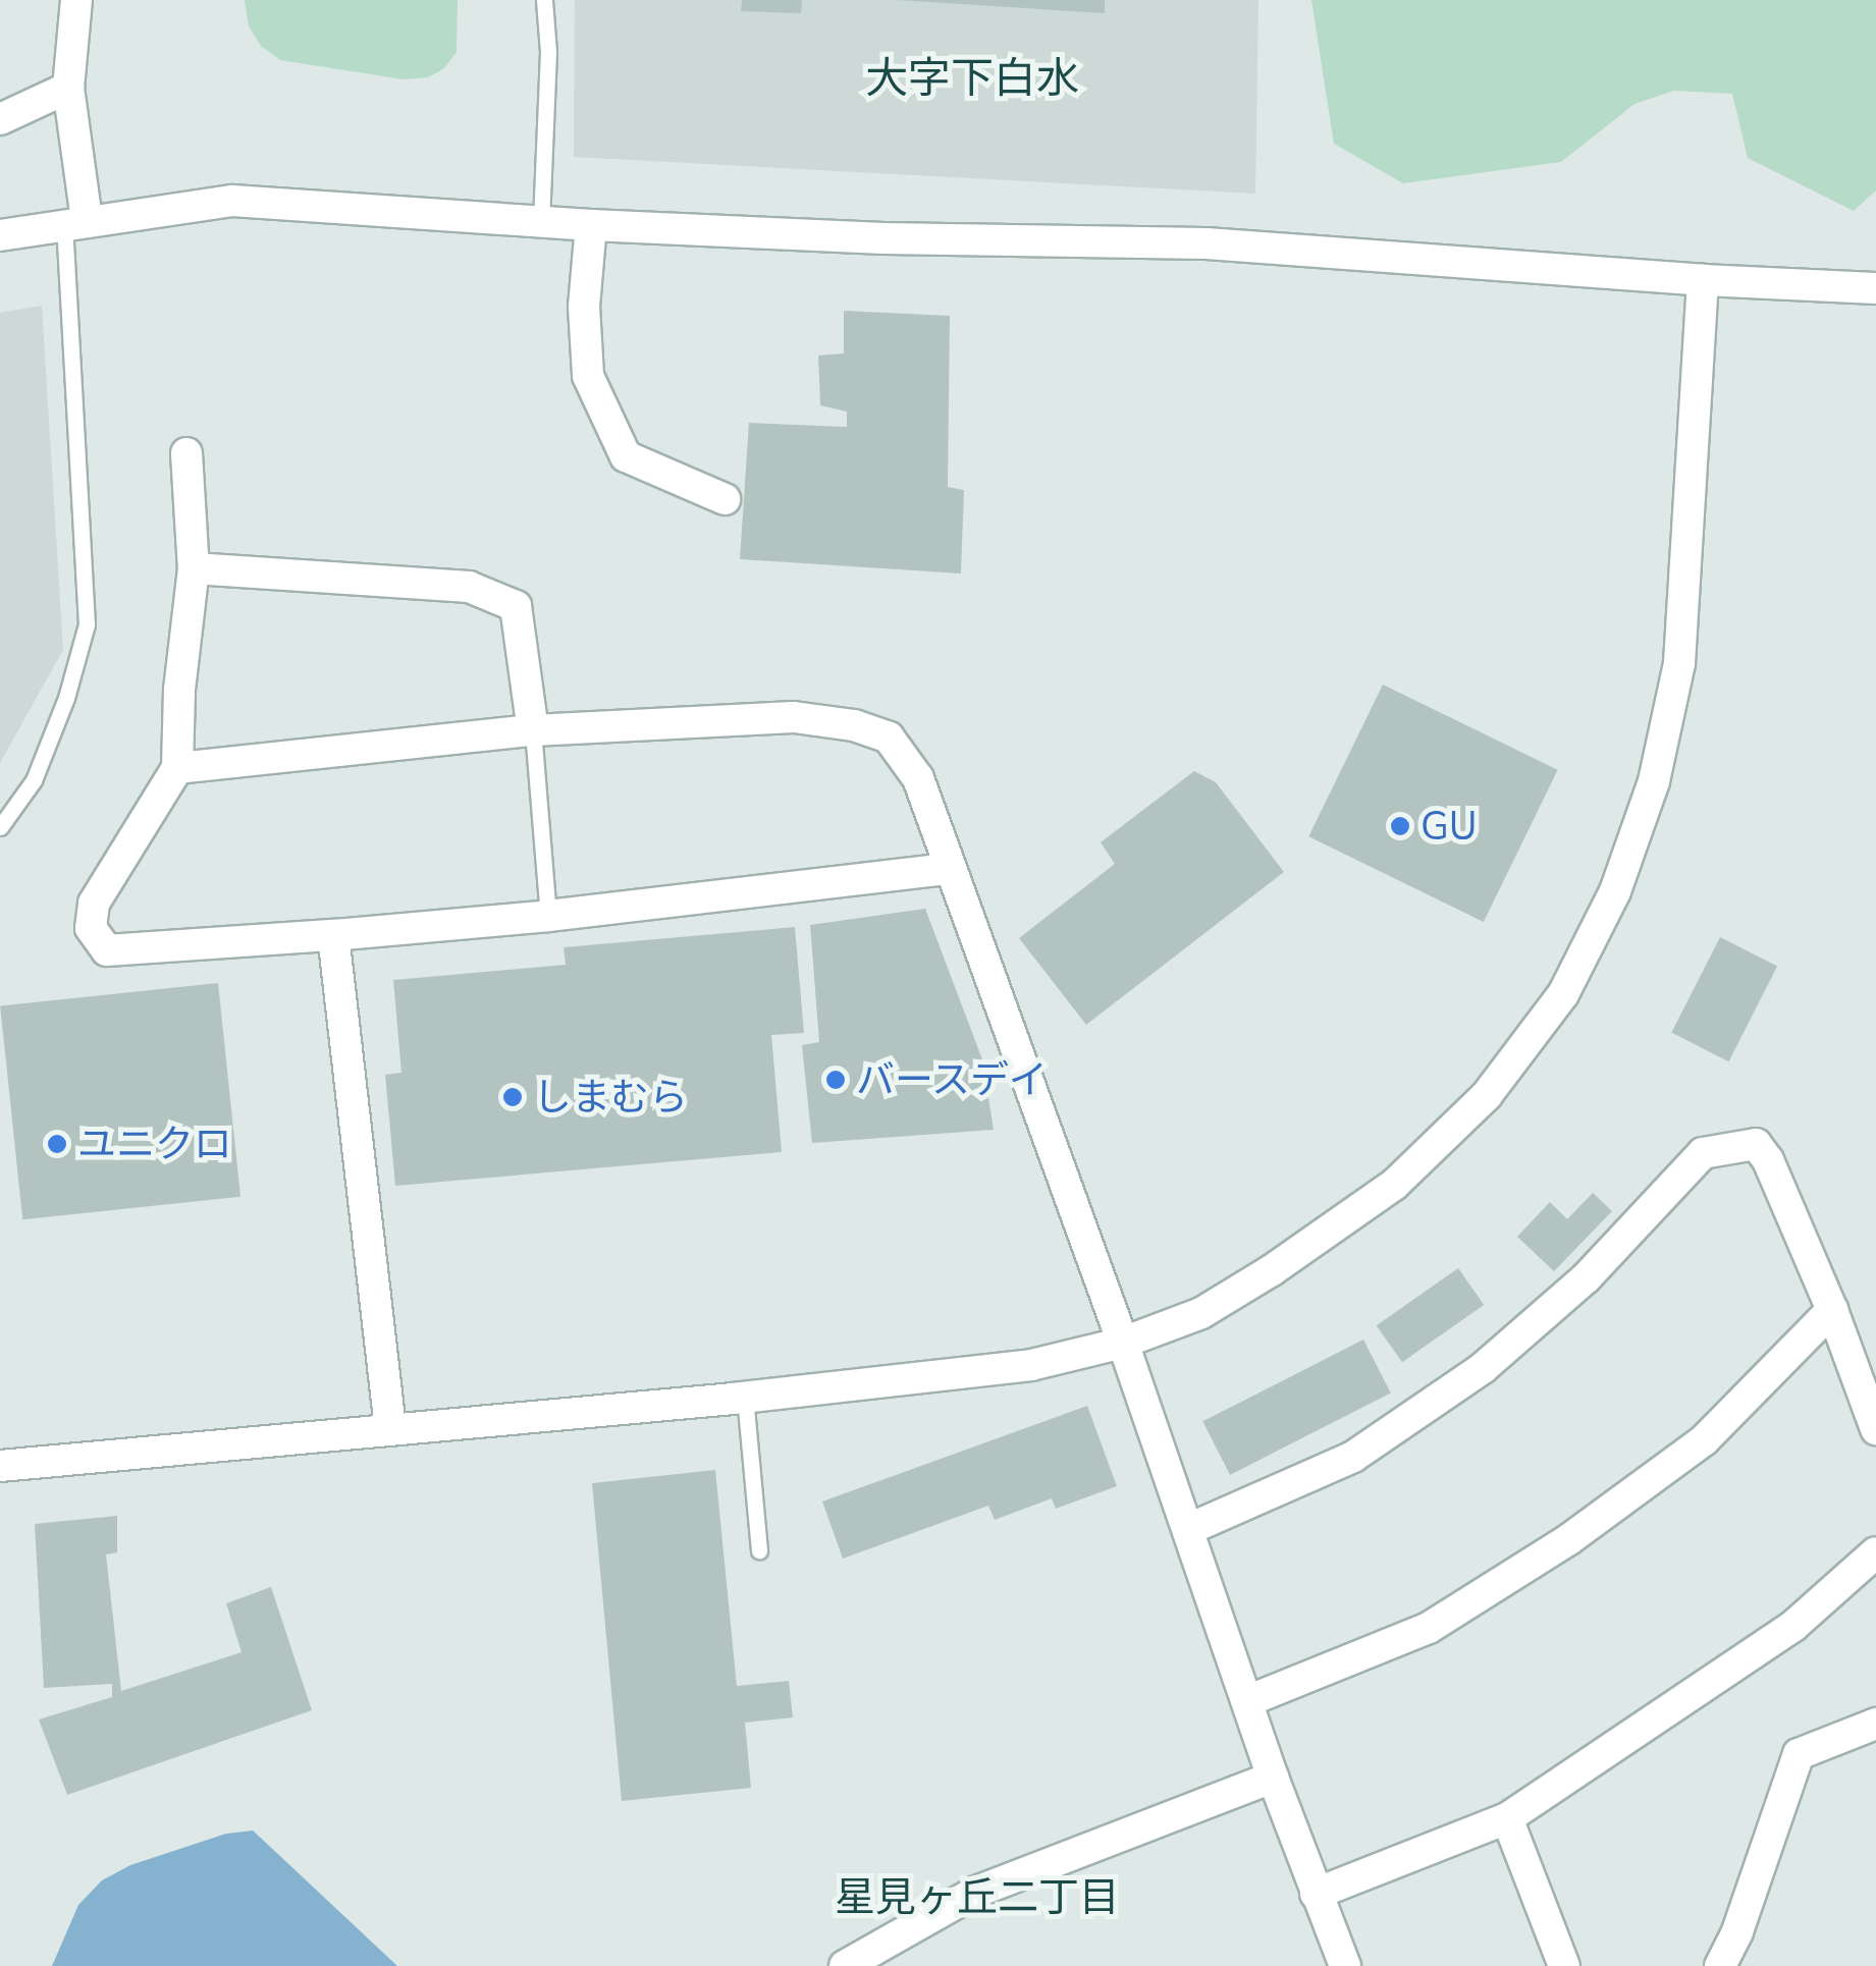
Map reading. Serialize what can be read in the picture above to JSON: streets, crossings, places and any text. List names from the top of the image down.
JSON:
{
  "districts": ["大字下白水", "星見ヶ丘二丁目"],
  "places": [
    "GU",
    "バースデイ",
    "しまむら",
    "ユニクロ"
  ]
}
